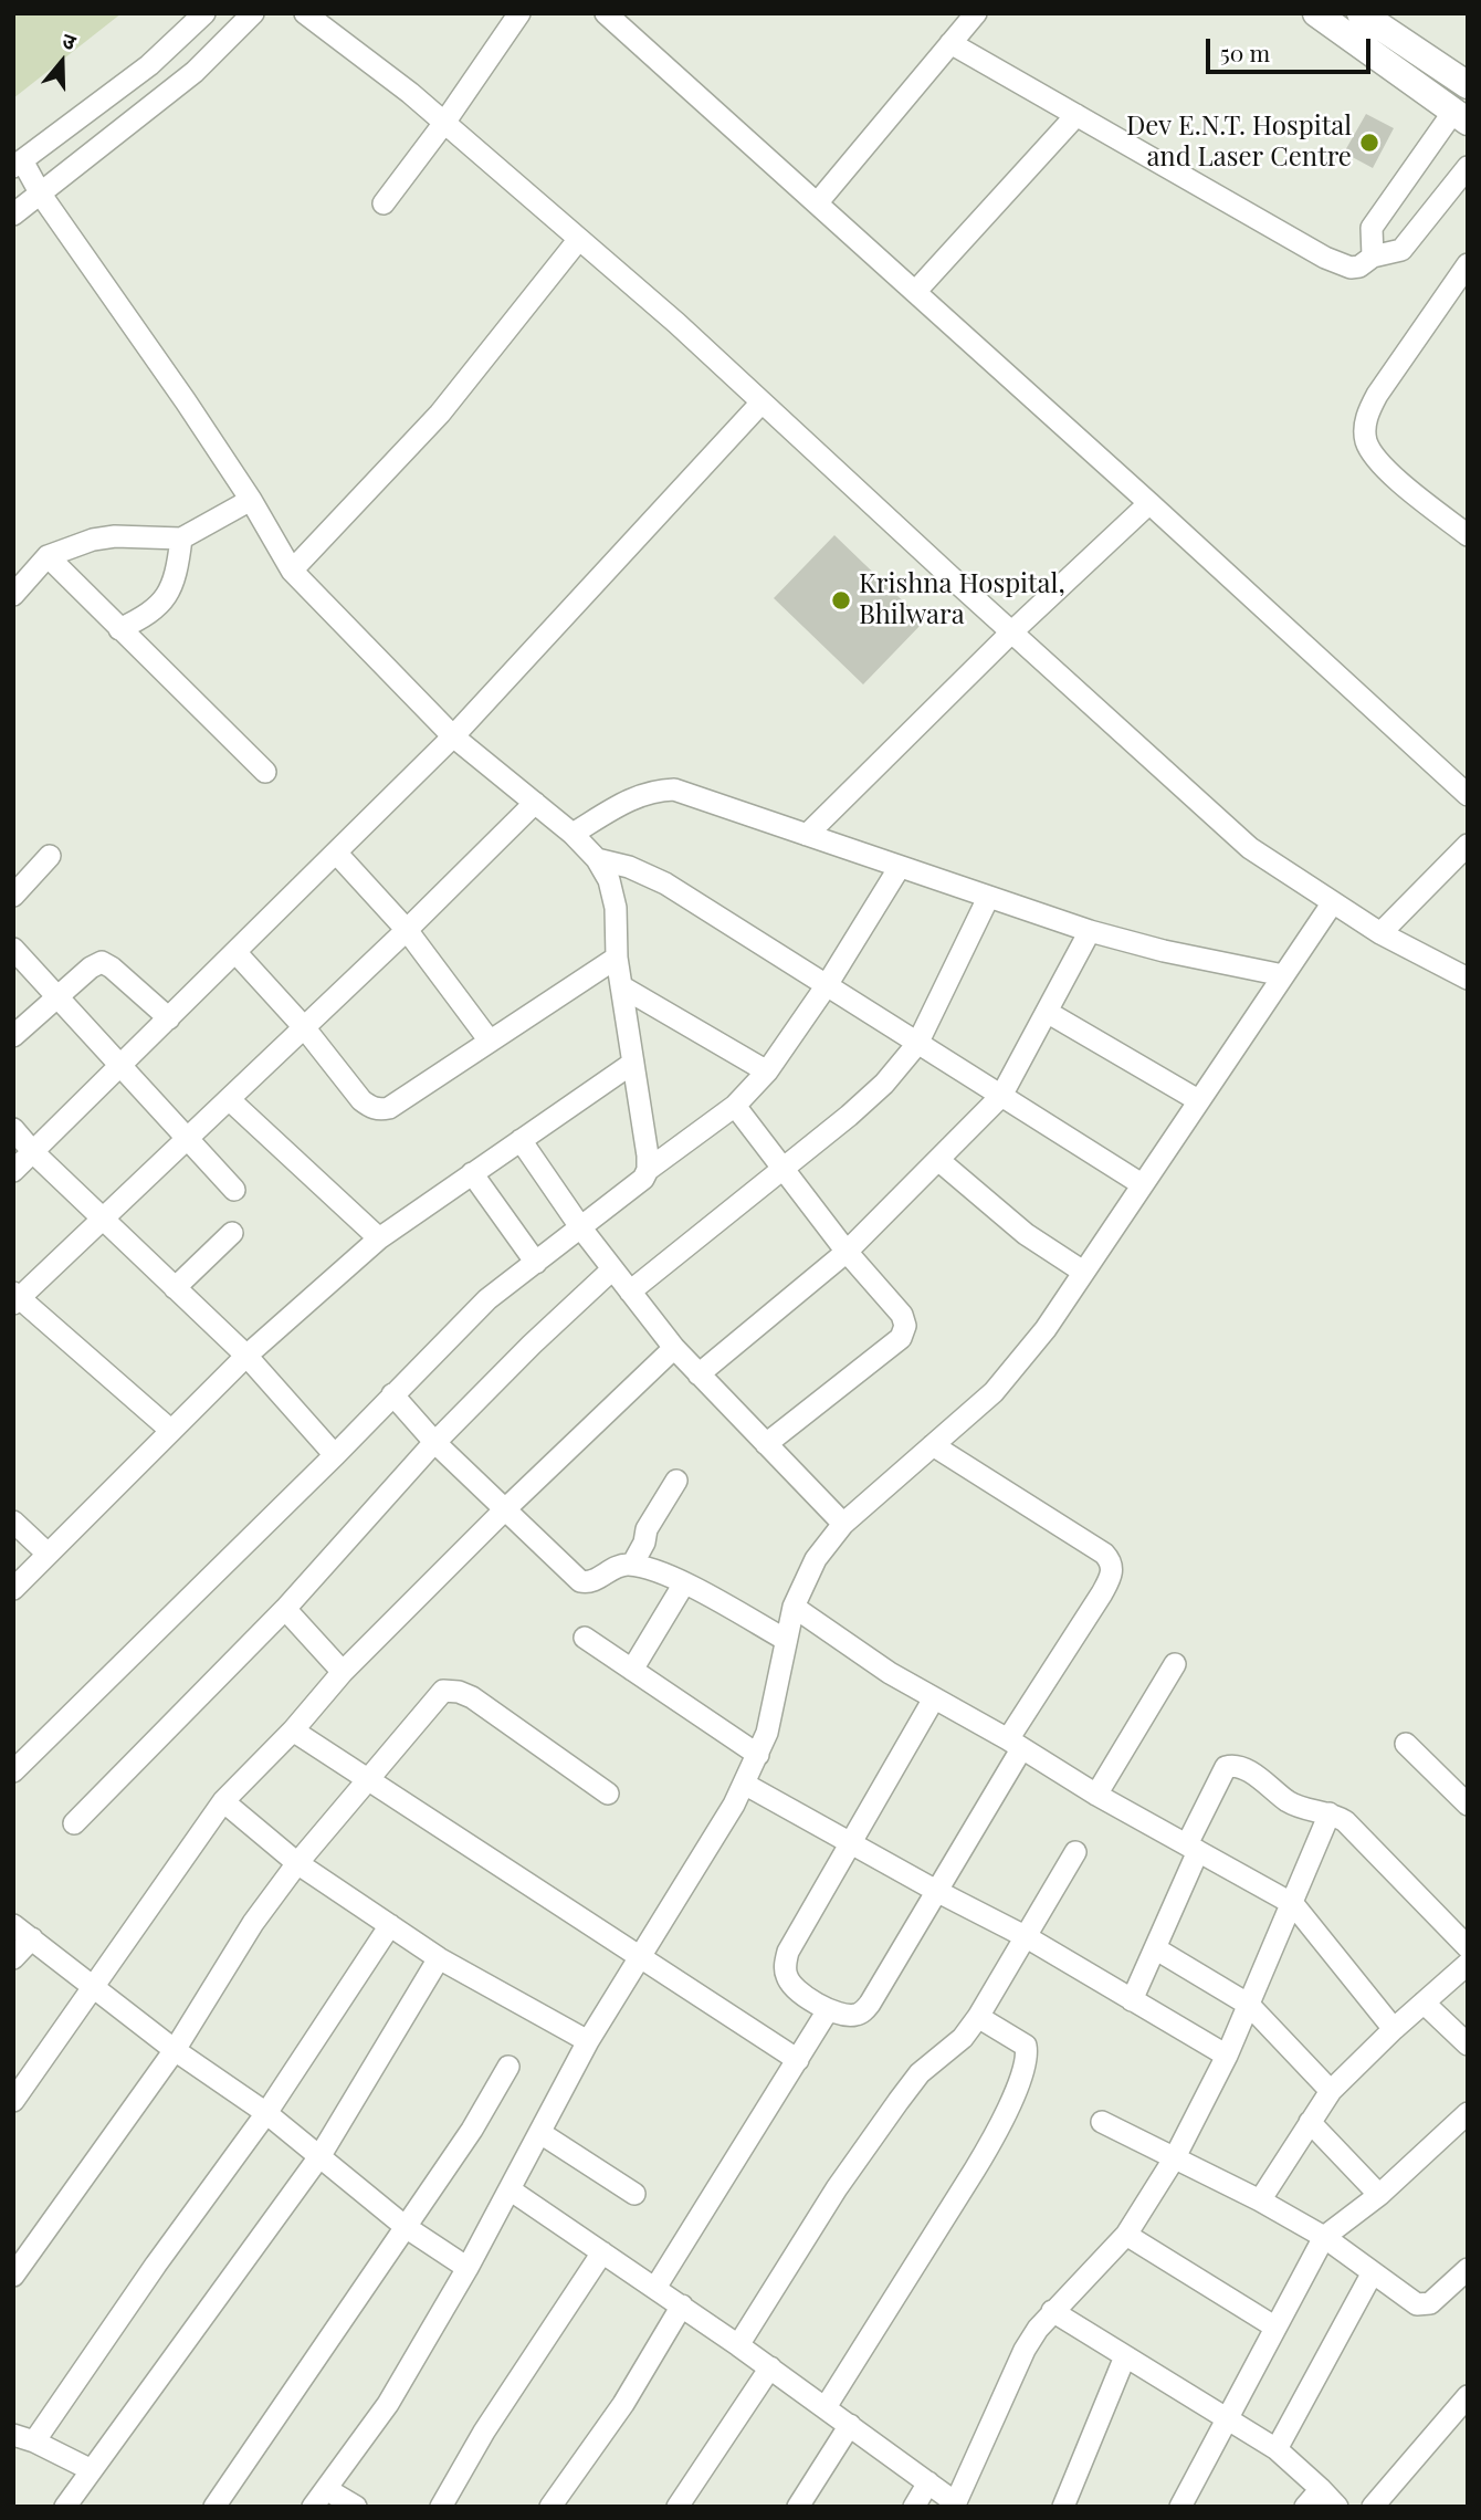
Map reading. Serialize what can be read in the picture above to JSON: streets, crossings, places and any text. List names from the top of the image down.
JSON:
{
  "places": ["Dev E.N.T. Hospital and Laser Centre", "Krishna Hospital, Bhilwara"],
  "scale_bar": "50 m",
  "north": "top"
}
